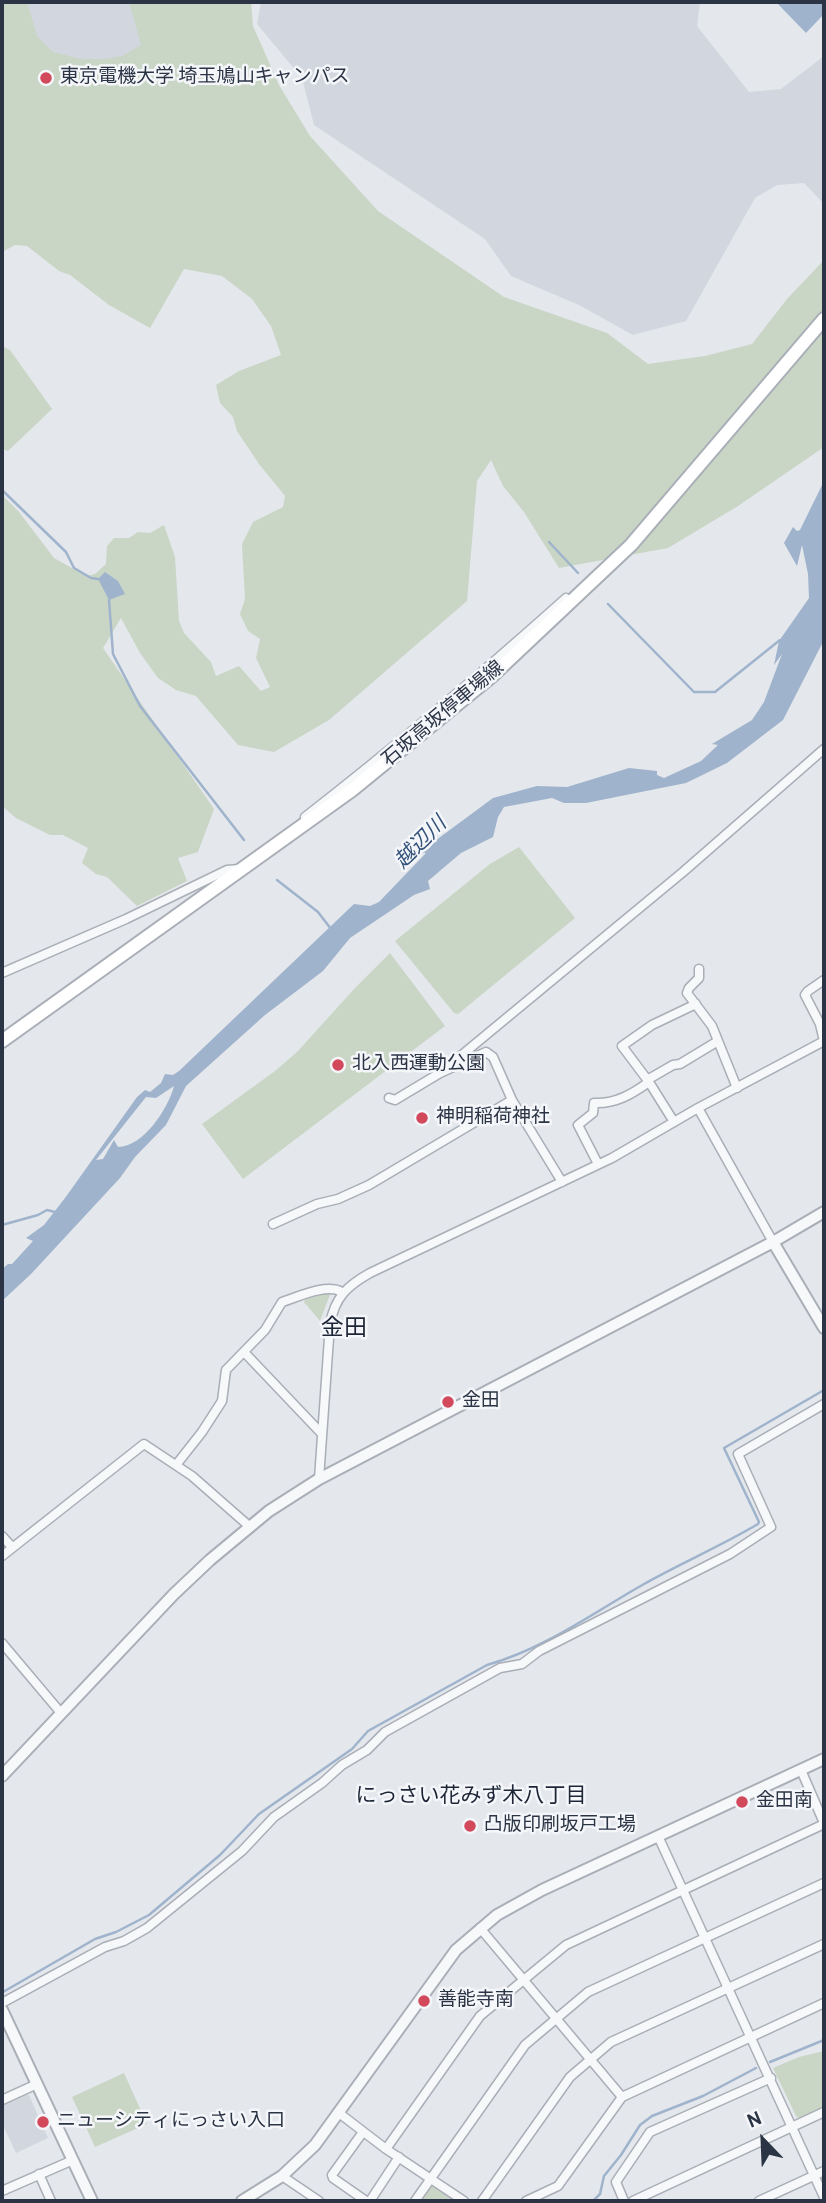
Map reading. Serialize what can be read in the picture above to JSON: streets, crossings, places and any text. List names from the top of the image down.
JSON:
{
  "streets": {
    "main road": ["石坂高坂停車場線"]
  },
  "districts": ["金田", "にっさい花みず木八丁目"],
  "water": ["越辺川"],
  "places": [
    "東京電機大学 埼玉鳩山キャンパス",
    "北入西運動公園",
    "神明稲荷神社",
    "金田",
    "金田南",
    "凸版印刷坂戸工場",
    "善能寺南",
    "ニューシティにっさい入口"
  ],
  "north": "top left"
}
